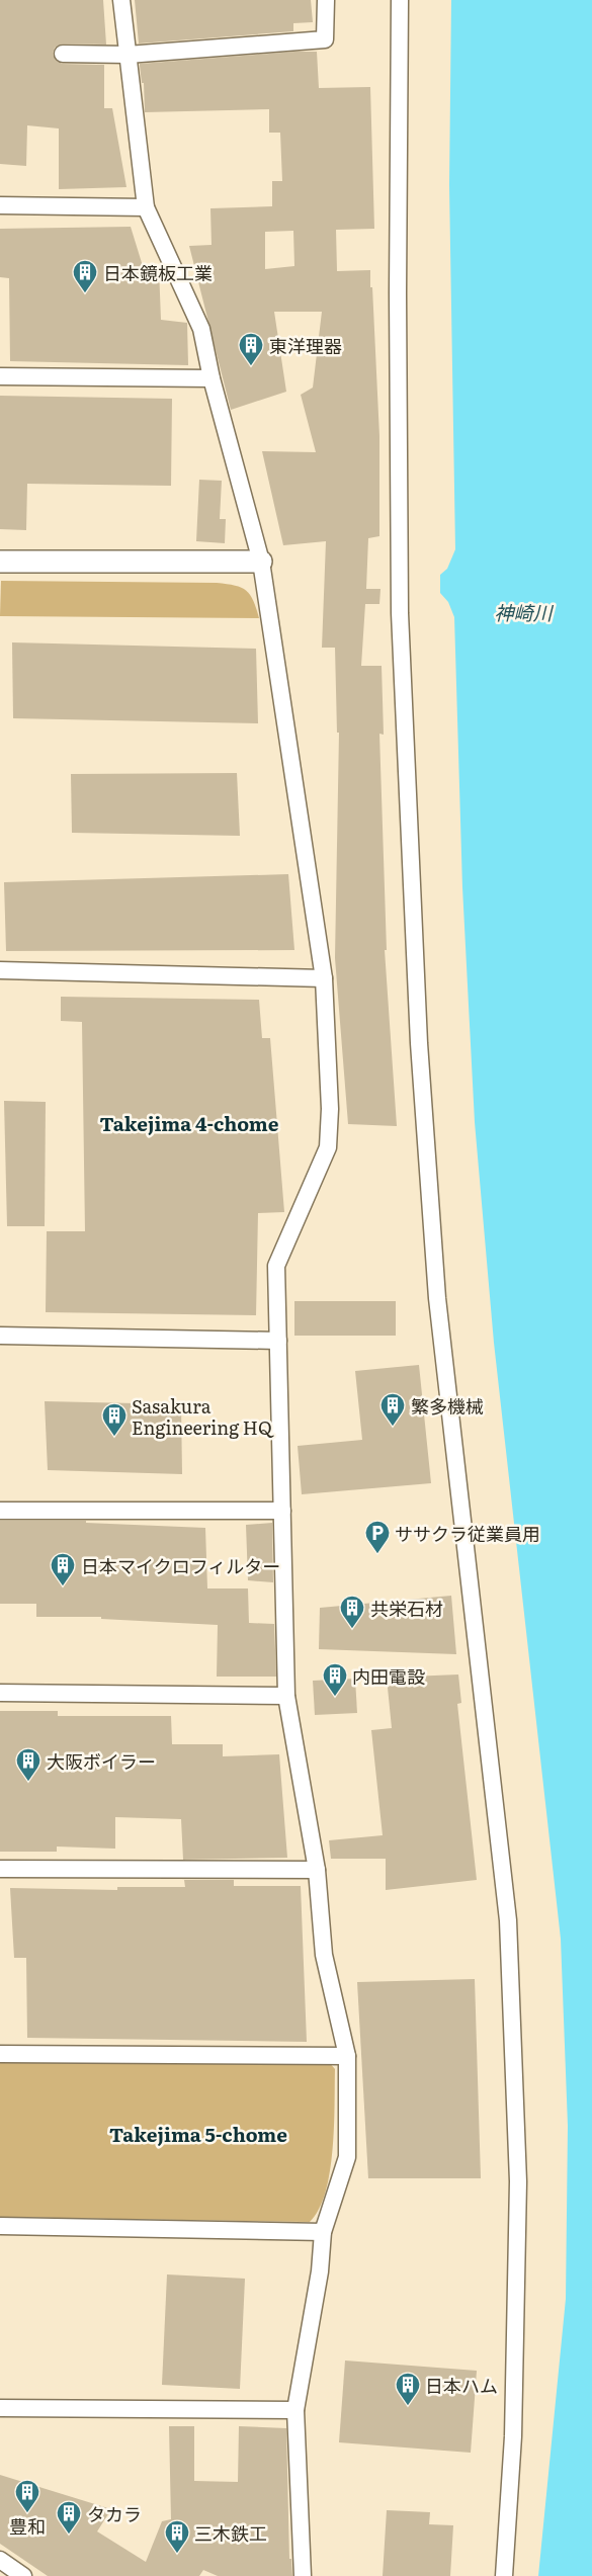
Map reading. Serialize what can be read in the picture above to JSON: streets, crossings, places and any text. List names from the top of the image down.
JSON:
{
  "districts": ["Takejima 4-chome", "Takejima 5-chome"],
  "water": ["神崎川"],
  "places": {
    "building": [
      "日本鏡板工業",
      "東洋理器",
      "繁多機械",
      "Sasakura Engineering HQ",
      "日本マイクロフィルター",
      "共栄石材",
      "内田電設",
      "大阪ボイラー",
      "日本ハム",
      "豊和",
      "タカラ",
      "三木鉄工"
    ],
    "parking": ["ササクラ従業員用"]
  }
}
